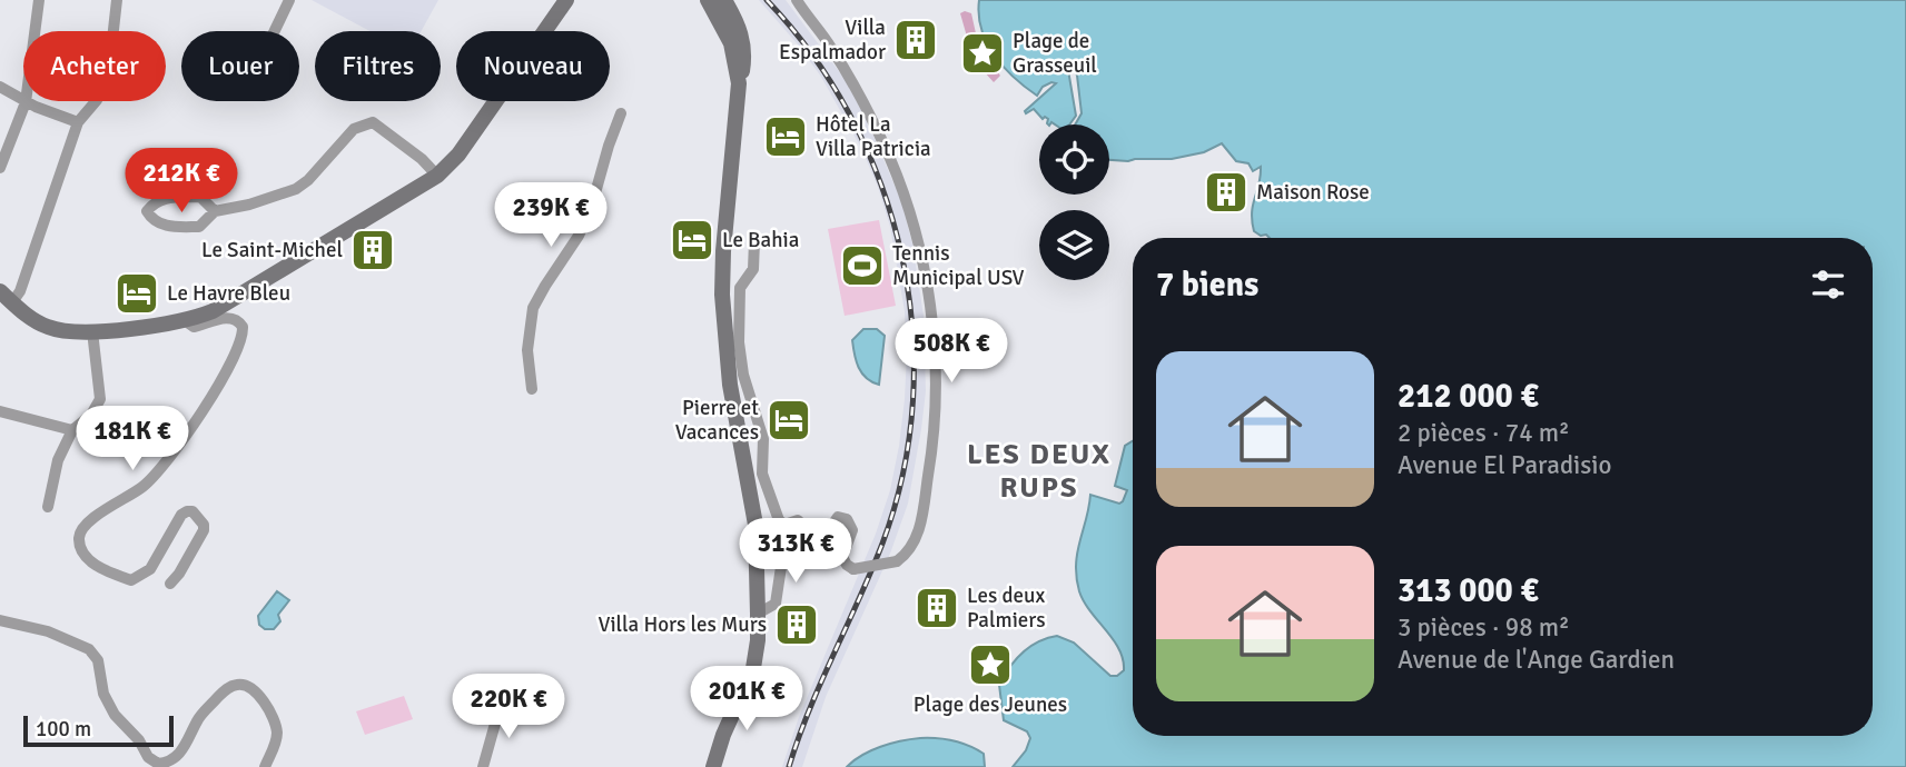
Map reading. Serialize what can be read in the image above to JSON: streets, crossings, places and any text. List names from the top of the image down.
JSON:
{
  "districts": ["LES DEUX RUPS"],
  "places": {
    "building": [
      "Villa Espalmador",
      "Maison Rose",
      "Le Saint-Michel",
      "Les deux Palmiers",
      "Villa Hors les Murs"
    ],
    "place": ["Plage de Grasseuil", "Plage des Jeunes"],
    "hotel": [
      "Hôtel La Villa Patricia",
      "Le Bahia",
      "Le Havre Bleu",
      "Pierre et Vacances"
    ],
    "sports": ["Tennis Municipal USV"]
  },
  "scale_bar": "100 m",
  "page": {
    "chip": [
      "Acheter",
      "Louer",
      "Filtres",
      "Nouveau"
    ],
    "price": [
      "212K €",
      "239K €",
      "508K €",
      "181K €",
      "313K €",
      "201K €",
      "220K €"
    ],
    "heading": "7 biens",
    "list": [
      {
        "name": "212 000 €",
        "note": "2 pièces · 74 m² · Avenue El Paradisio"
      },
      {
        "name": "313 000 €",
        "note": "3 pièces · 98 m² · Avenue de l'Ange Gardien"
      }
    ],
    "scale": "100 m"
  }
}
